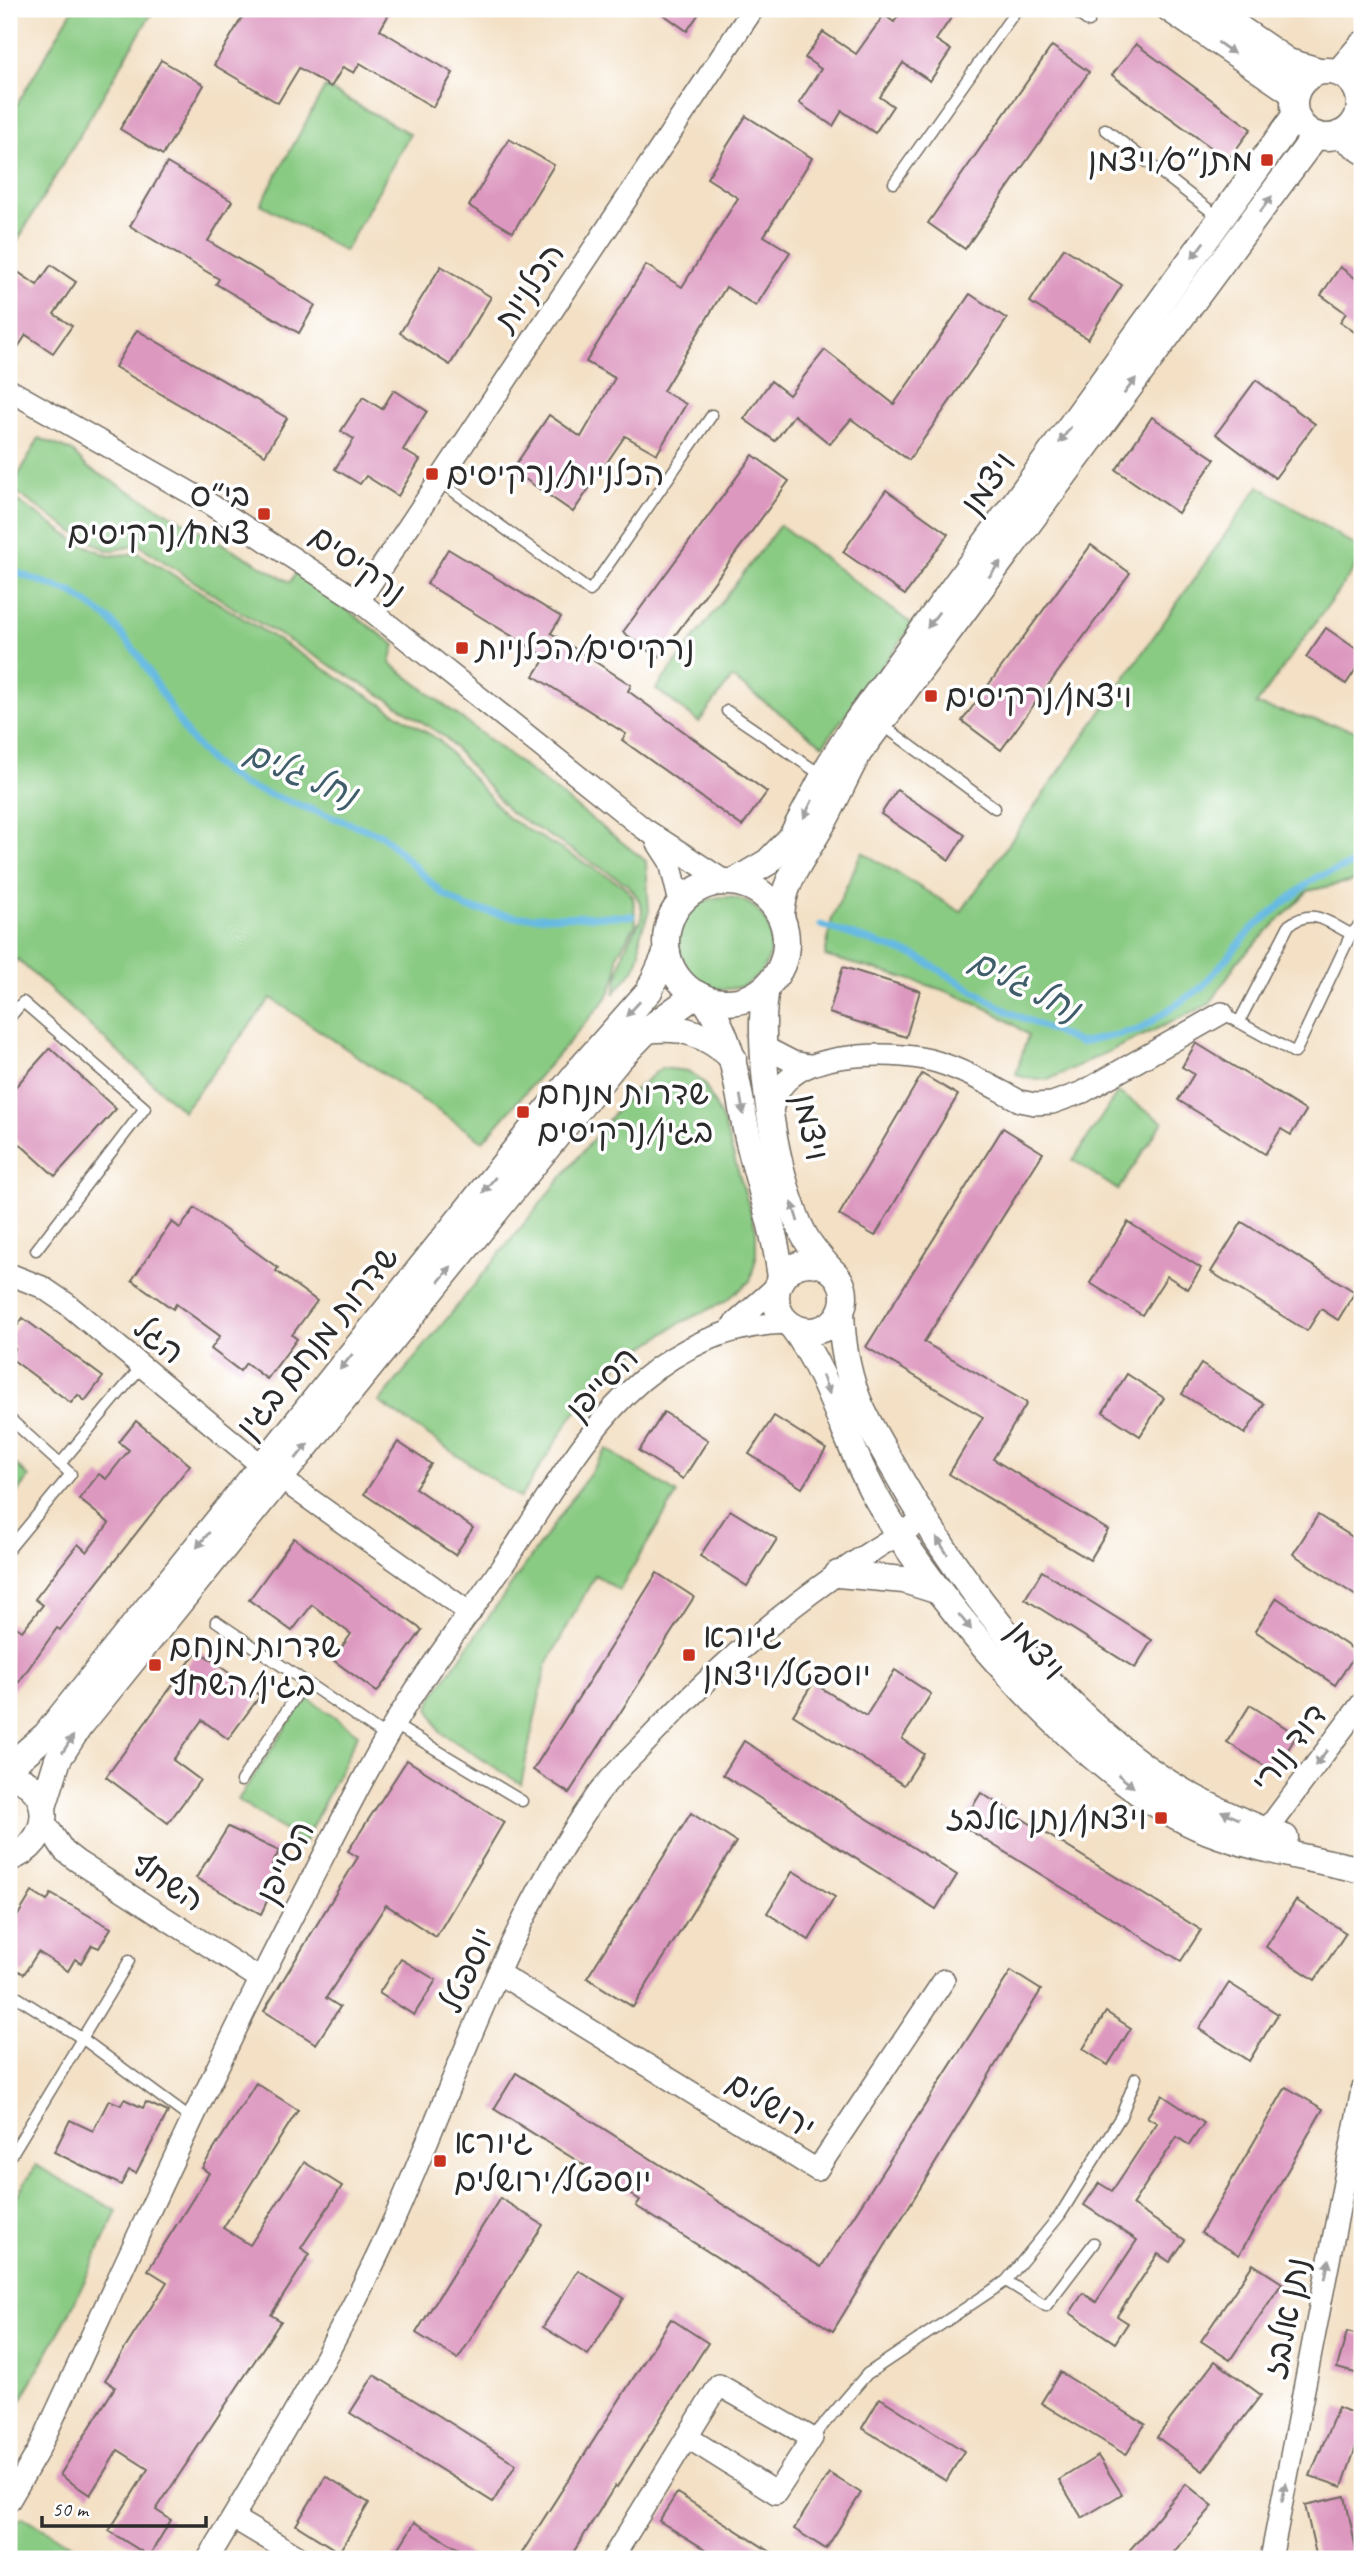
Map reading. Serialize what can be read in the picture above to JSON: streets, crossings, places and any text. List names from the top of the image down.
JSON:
{
  "streets": {
    "street": [
      "הכלניות",
      "ויצמן",
      "נרקיסים",
      "הגל",
      "שדרות מנחם בגין",
      "הסייפן",
      "דוד נורי",
      "השחף",
      "יוספטל",
      "ירושלים",
      "נתן אלבז"
    ]
  },
  "crossings": [
    ["הכלניות", "נרקיסים"],
    ["ויצמן", "נרקיסים"],
    ["ויצמן", "שדרות מנחם בגין"],
    ["ויצמן", "הסייפן"],
    ["ויצמן", "דוד נורי"],
    ["ויצמן", "יוספטל"],
    ["נרקיסים", "שדרות מנחם בגין"],
    ["הגל", "שדרות מנחם בגין"],
    ["הגל", "הסייפן"],
    ["שדרות מנחם בגין", "השחף"],
    ["הסייפן", "השחף"],
    ["יוספטל", "ירושלים"]
  ],
  "one_way": ["דוד נורי", "נתן אלבז"],
  "water": ["נחל גלים"],
  "places": {
    "transit": [
      "מתנ״ס/ויצמן",
      "הכלניות/נרקיסים",
      "בי״ס צמח/נרקיסים",
      "נרקיסים/הכלניות",
      "ויצמן/נרקיסים",
      "שדרות מנחם בגין/נרקיסים",
      "גיורא יוספטל/ויצמן",
      "שדרות מנחם בגין/השחף",
      "ויצמן/נתן אלבז",
      "גיורא יוספטל/ירושלים"
    ]
  },
  "scale_bar": "50 m"
}
